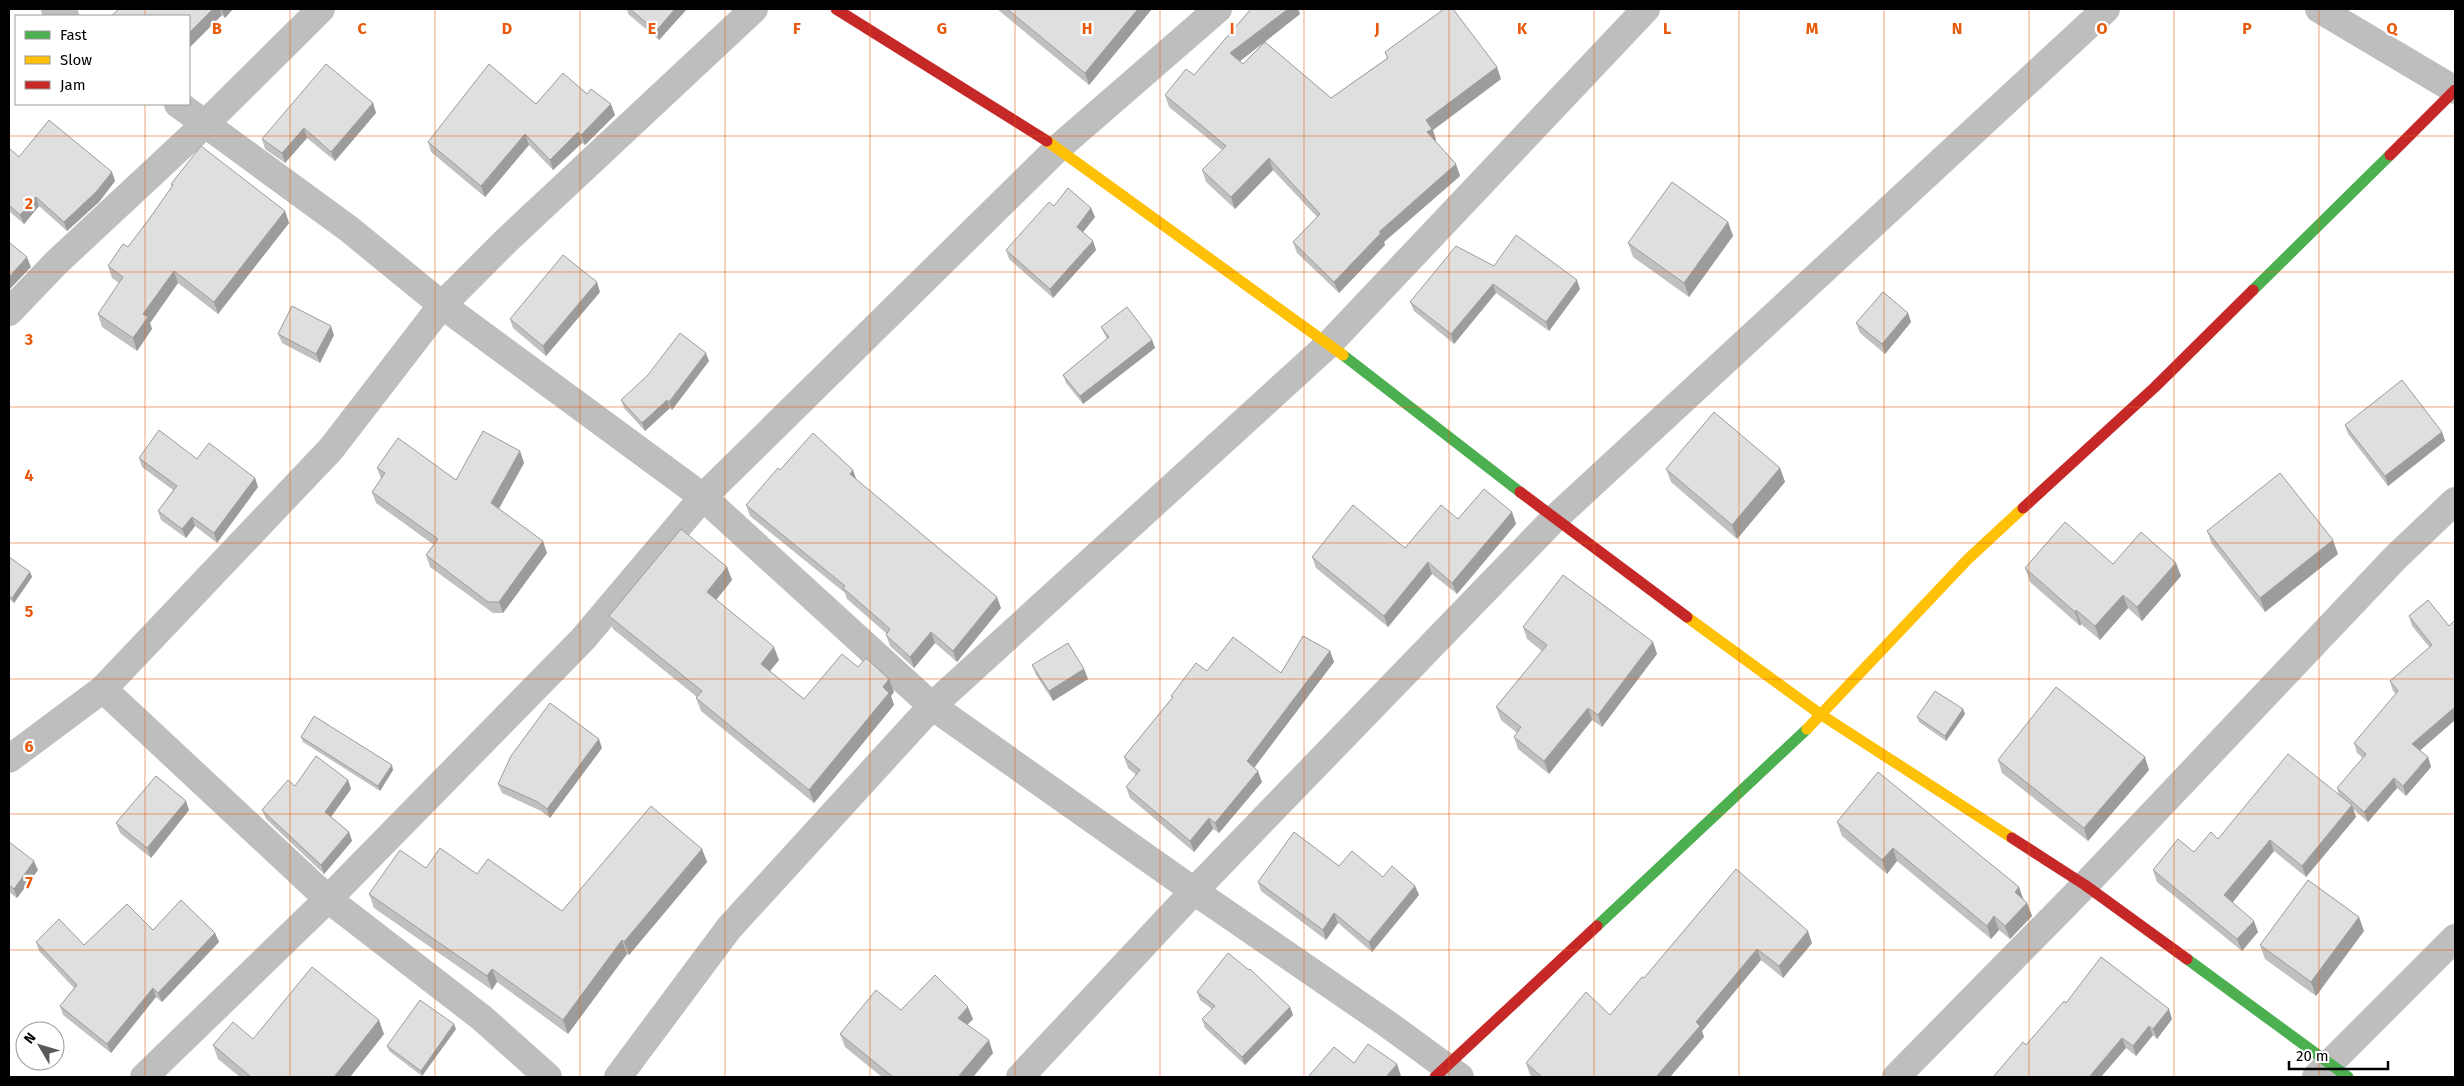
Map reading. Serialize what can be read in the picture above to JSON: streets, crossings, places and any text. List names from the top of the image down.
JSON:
{
  "legend": ["Fast", "Slow", "Jam"],
  "scale_bar": "20 m",
  "north": "top left",
  "grid": {
    "columns": [
      "B",
      "C",
      "D",
      "E",
      "F",
      "G",
      "H",
      "I",
      "J",
      "K",
      "L",
      "M",
      "N",
      "O",
      "P",
      "Q"
    ],
    "rows": [
      "2",
      "3",
      "4",
      "5",
      "6",
      "7"
    ]
  }
}
